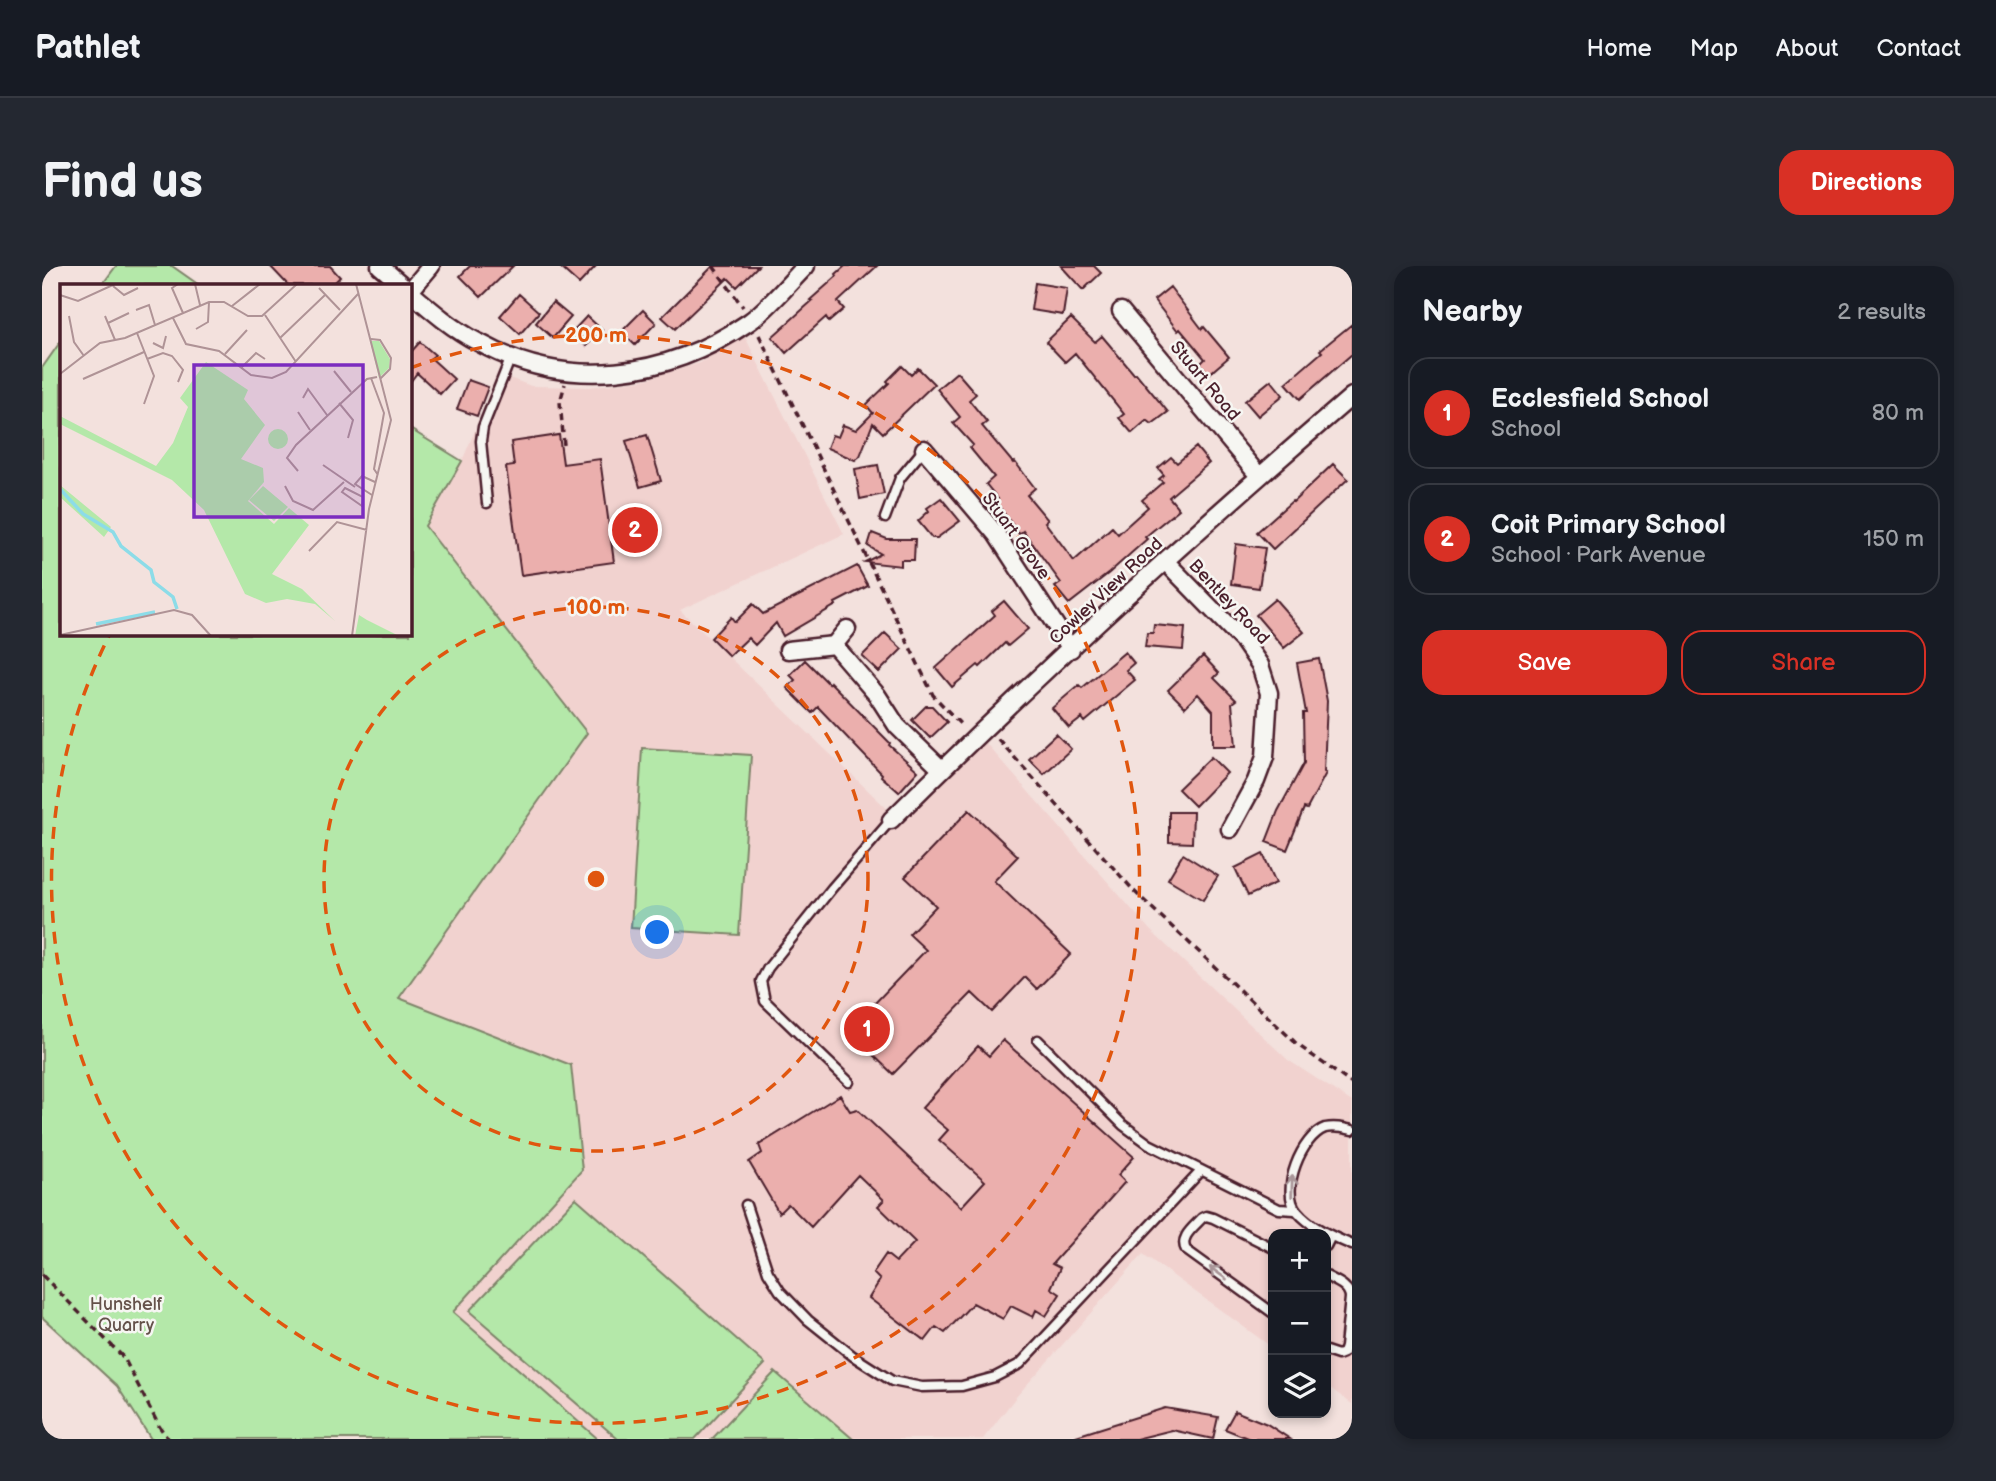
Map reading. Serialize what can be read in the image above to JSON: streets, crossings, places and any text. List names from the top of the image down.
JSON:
{
  "streets": {
    "street": [
      "Stuart Road",
      "Stuart Grove",
      "Cowley View Road",
      "Bentley Road"
    ]
  },
  "crossings": [
    ["Stuart Road", "Cowley View Road"],
    ["Stuart Grove", "Cowley View Road"],
    ["Cowley View Road", "Bentley Road"]
  ],
  "parks": ["Hunshelf Quarry"],
  "page": {
    "header": "Pathlet",
    "nav": [
      "Home",
      "Map",
      "About",
      "Contact"
    ],
    "buttons": [
      "Directions",
      ["Save", "Share"]
    ],
    "title": "Find us",
    "heading": ["Nearby", "2 results"],
    "list": [
      {
        "mark": "1",
        "name": "Ecclesfield School",
        "note": "School",
        "value": "80 m"
      },
      {
        "mark": "2",
        "name": "Coit Primary School",
        "note": "School · Park Avenue",
        "value": "150 m"
      }
    ],
    "pins": ["2", "1"],
    "map_buttons": ["+", "−"]
  },
  "rings": ["200 m", "100 m"]
}
